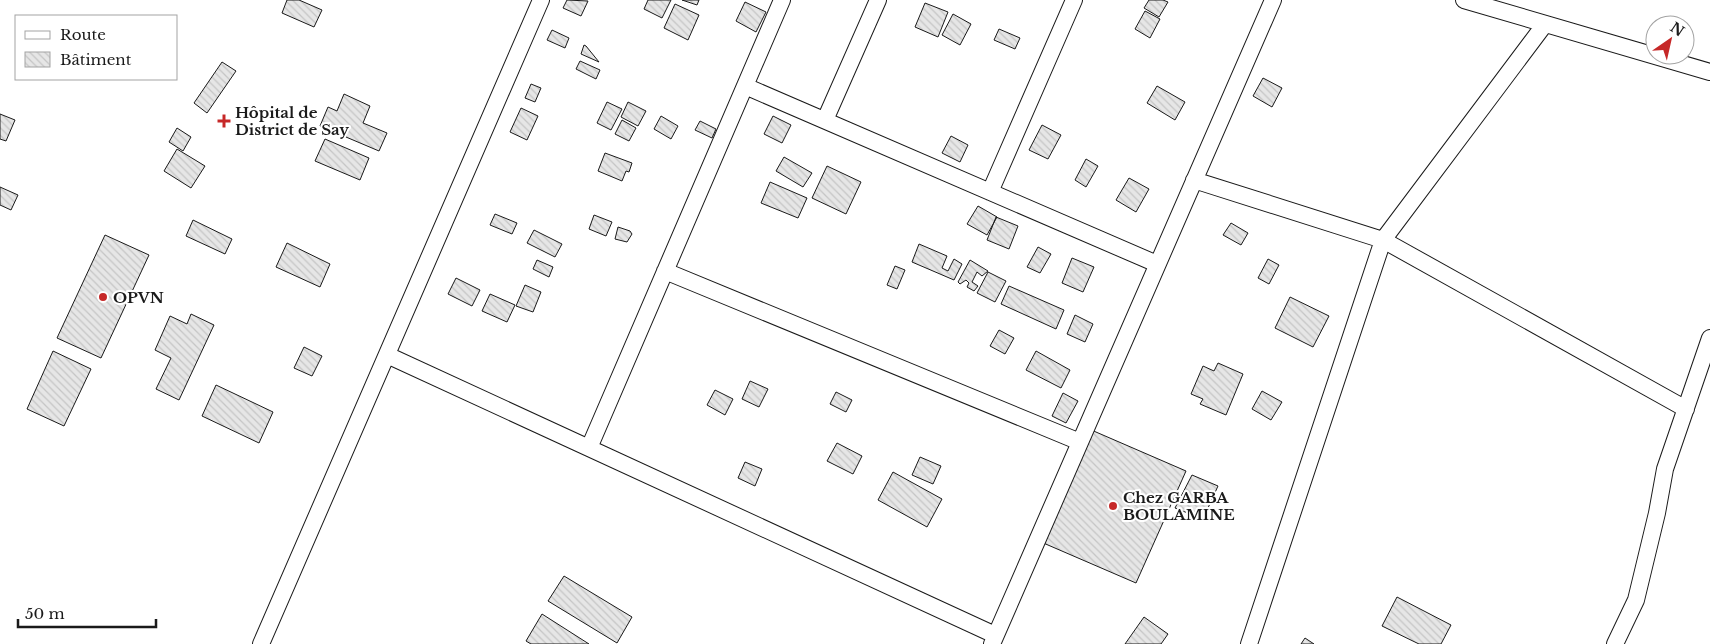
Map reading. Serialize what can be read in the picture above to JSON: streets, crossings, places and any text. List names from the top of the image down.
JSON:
{
  "places": {
    "health": ["Hôpital de District de Say"],
    "other": ["OPVN", "Chez GARBA BOULAMINE"]
  },
  "legend": ["Route", "Bâtiment"],
  "scale_bar": "50 m",
  "north": "top right"
}
